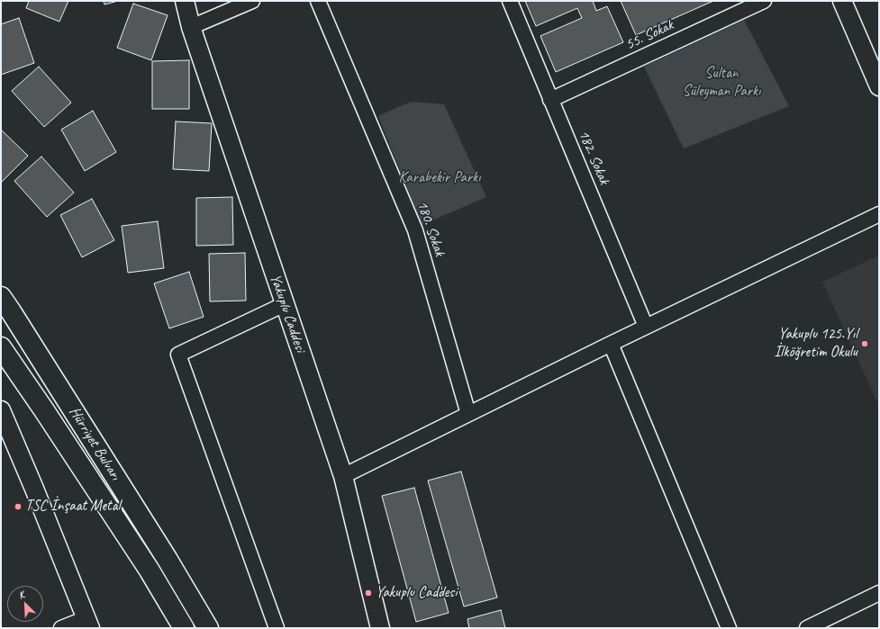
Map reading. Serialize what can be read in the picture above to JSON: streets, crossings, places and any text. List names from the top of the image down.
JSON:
{
  "streets": {
    "main road": ["Hürriyet Bulvarı"],
    "street": [
      "55. Sokak",
      "182. Sokak",
      "180. Sokak",
      "Yakuplu Caddesi"
    ]
  },
  "crossings": [
    ["55. Sokak", "182. Sokak"]
  ],
  "parks": ["Sultan Süleyman Parkı", "Karabekir Parkı"],
  "places": ["Yakuplu 125.Yıl İlköğretim Okulu", "TSC İnşaat Metal", "Yakuplu Caddesi"],
  "north": "top left"
}
